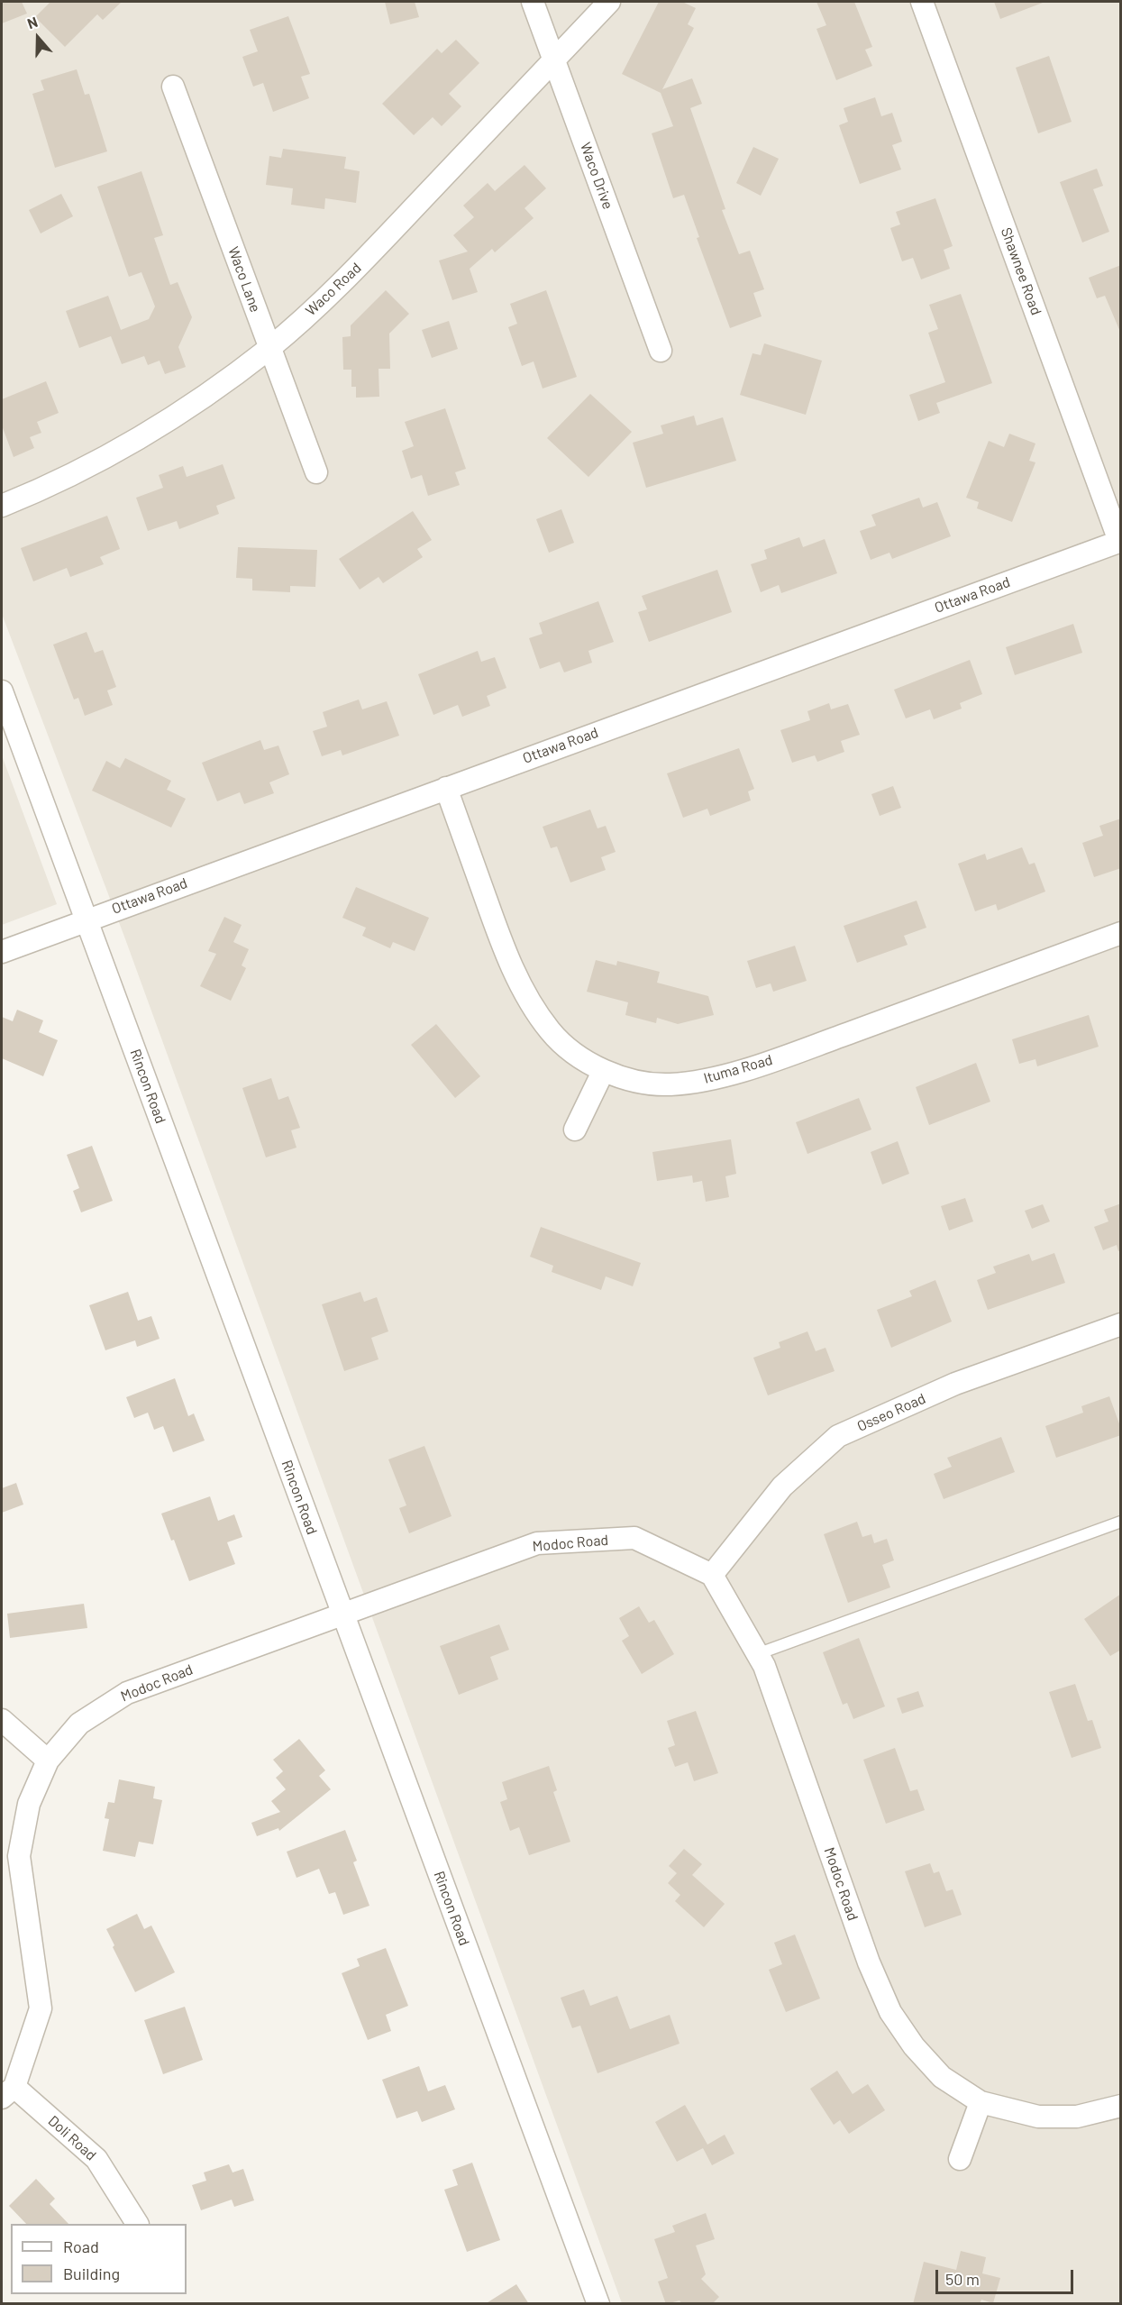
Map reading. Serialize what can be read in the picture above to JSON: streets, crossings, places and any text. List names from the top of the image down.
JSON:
{
  "streets": {
    "street": [
      "Waco Drive",
      "Shawnee Road",
      "Waco Lane",
      "Waco Road",
      "Ottawa Road",
      "Ituma Road",
      "Rincon Road",
      "Osseo Road",
      "Modoc Road",
      "Doli Road"
    ]
  },
  "crossings": [
    ["Waco Drive", "Waco Road"],
    ["Shawnee Road", "Ottawa Road"],
    ["Waco Lane", "Waco Road"],
    ["Ottawa Road", "Ituma Road"],
    ["Ottawa Road", "Rincon Road"],
    ["Rincon Road", "Modoc Road"],
    ["Osseo Road", "Modoc Road"],
    ["Modoc Road", "Doli Road"]
  ],
  "legend": ["Road", "Building"],
  "scale_bar": "50 m",
  "north": "top"
}
